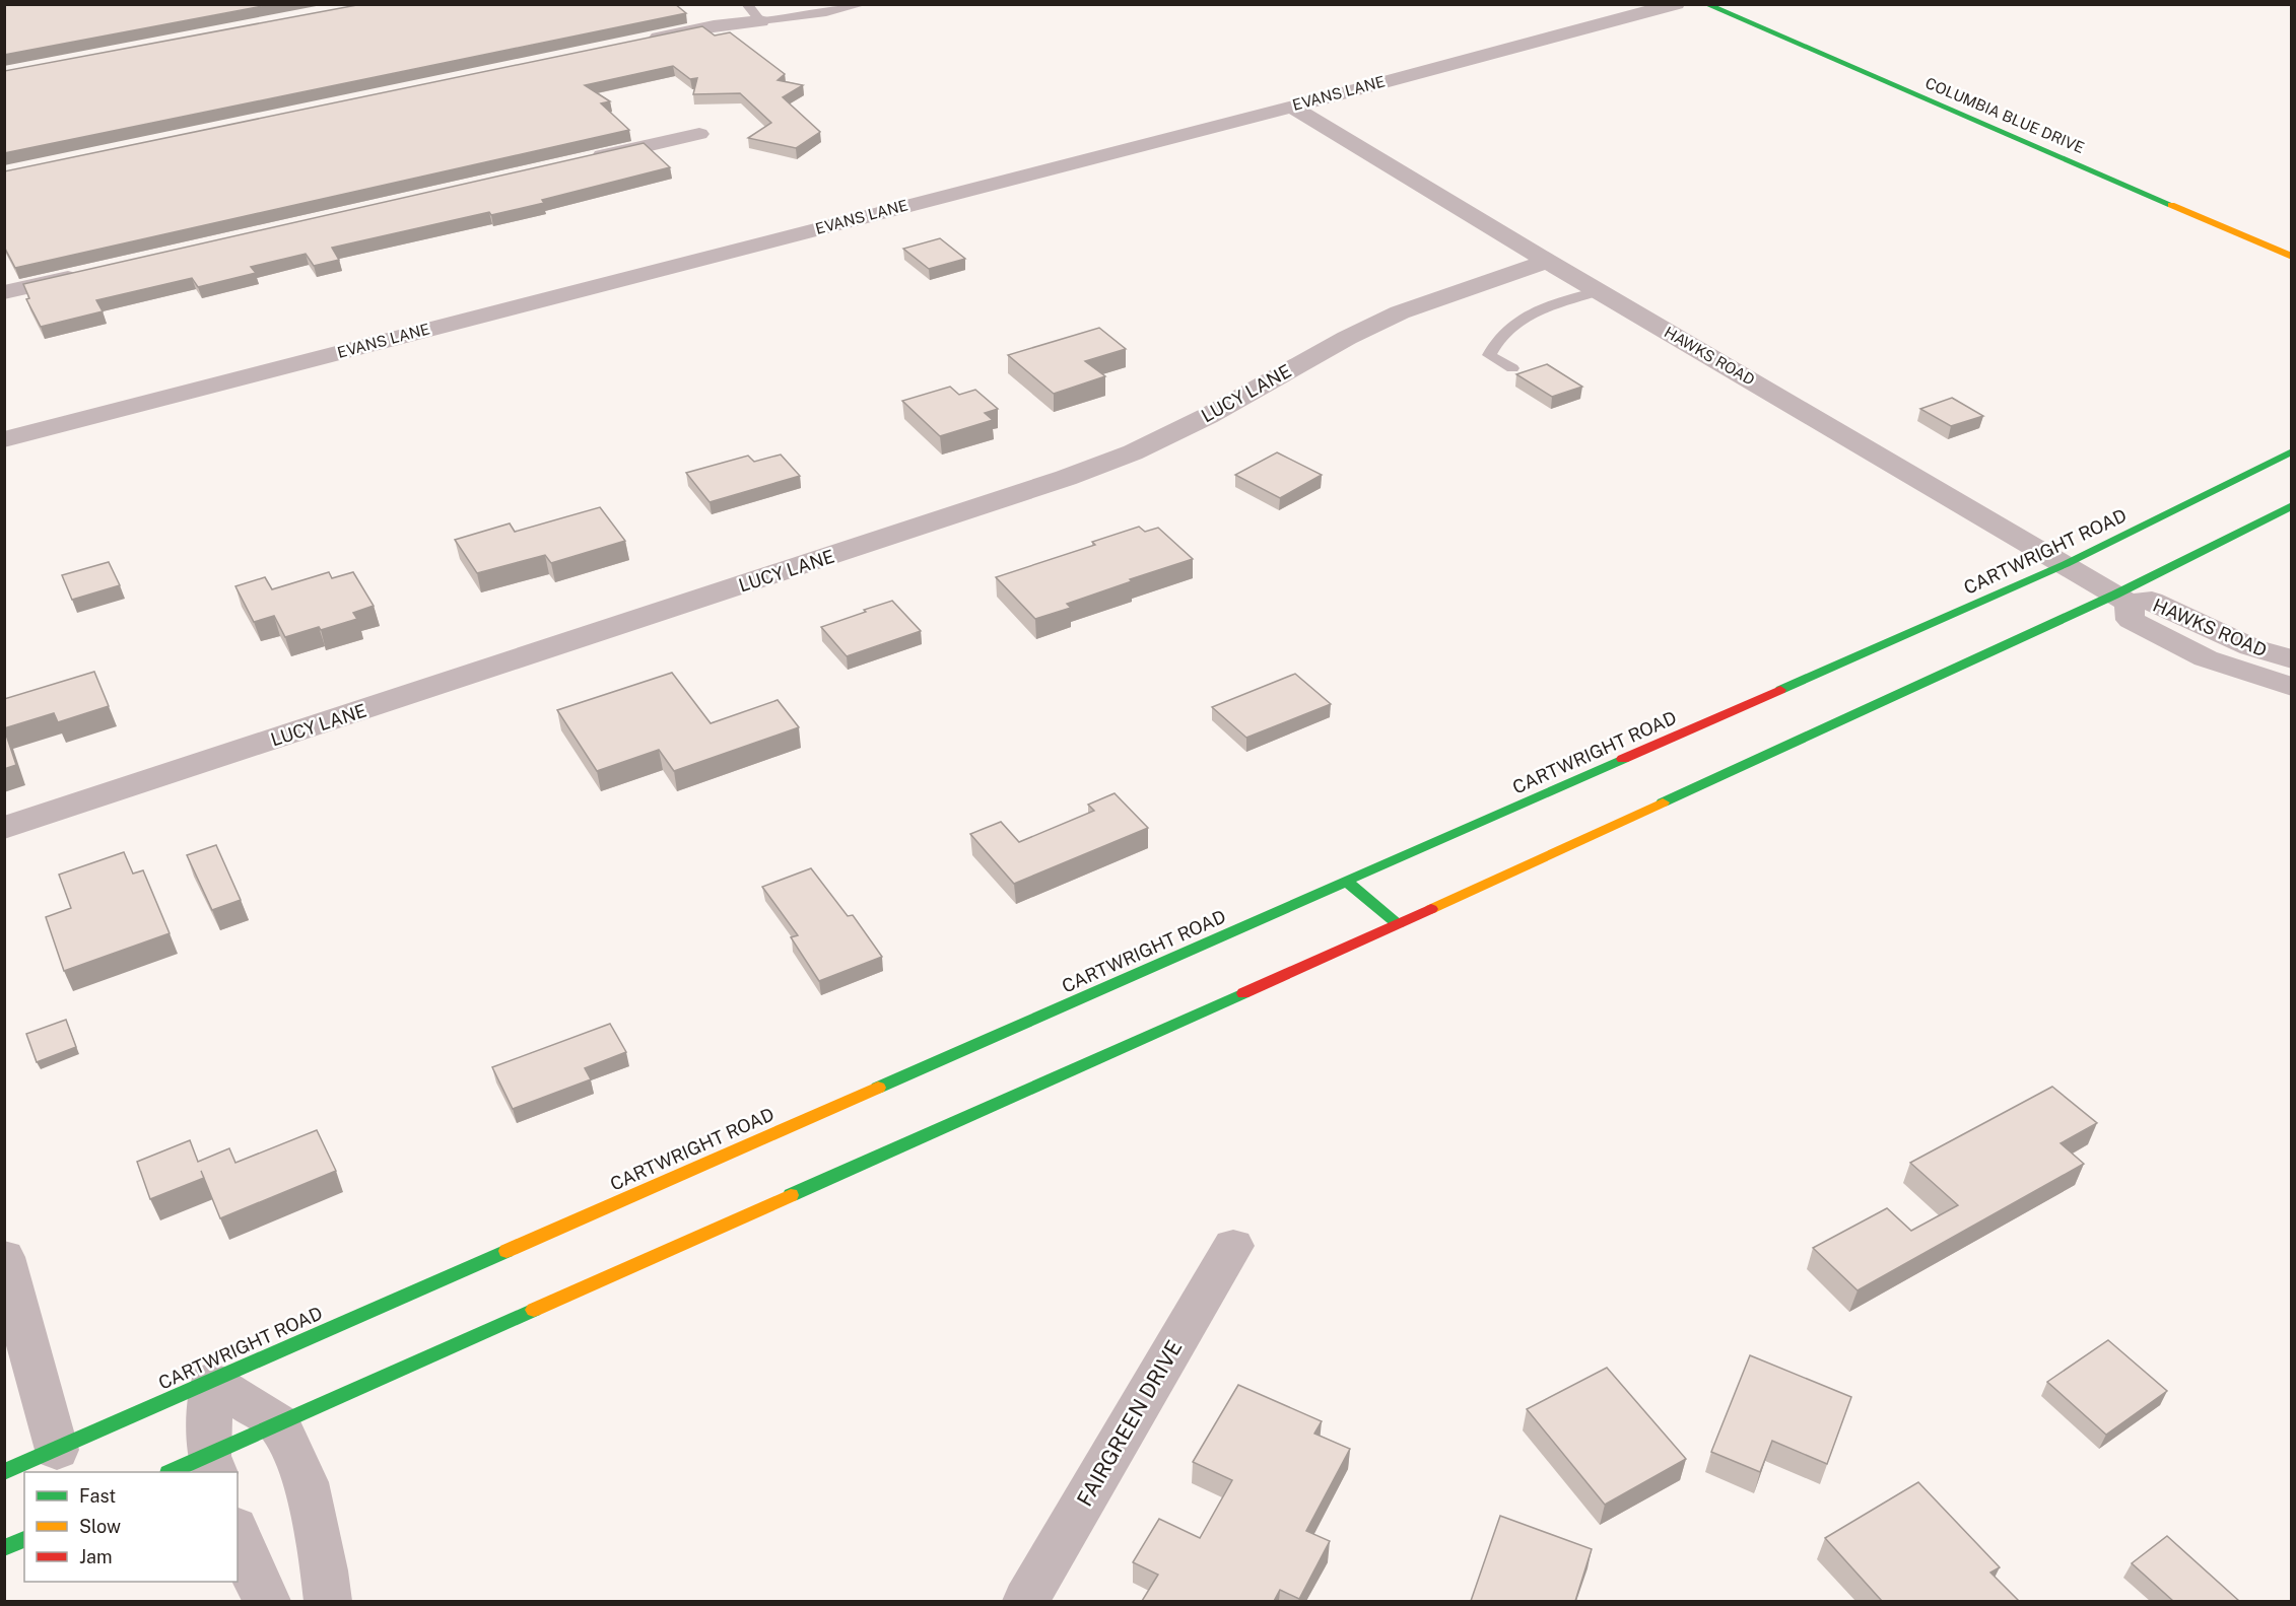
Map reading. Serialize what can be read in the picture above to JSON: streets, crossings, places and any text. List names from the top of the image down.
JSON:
{
  "streets": {
    "main road": ["COLUMBIA BLUE DRIVE", "CARTWRIGHT ROAD"],
    "street": [
      "EVANS LANE",
      "HAWKS ROAD",
      "LUCY LANE",
      "FAIRGREEN DRIVE"
    ]
  },
  "crossings": [
    ["EVANS LANE", "HAWKS ROAD"],
    ["HAWKS ROAD", "LUCY LANE"],
    ["HAWKS ROAD", "CARTWRIGHT ROAD"]
  ],
  "legend": ["Fast", "Slow", "Jam"]
}
